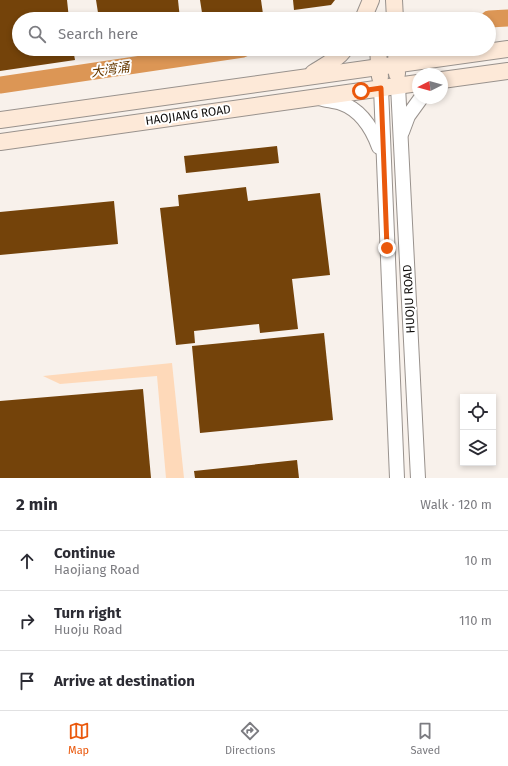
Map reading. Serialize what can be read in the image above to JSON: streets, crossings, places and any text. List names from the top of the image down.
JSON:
{
  "streets": {
    "main road": ["HAOJIANG ROAD", "HUOJU ROAD"]
  },
  "crossings": [
    ["HAOJIANG ROAD", "HUOJU ROAD"]
  ],
  "water": ["大湾涌"],
  "north": "left",
  "page": {
    "search": "Search here",
    "heading": ["2 min", "Walk · 120 m"],
    "list": [
      ["Continue", "Haojiang Road", "10 m"],
      ["Turn right", "Huoju Road", "110 m"],
      "Arrive at destination"
    ],
    "nav": ["Map", "Directions", "Saved"]
  }
}
